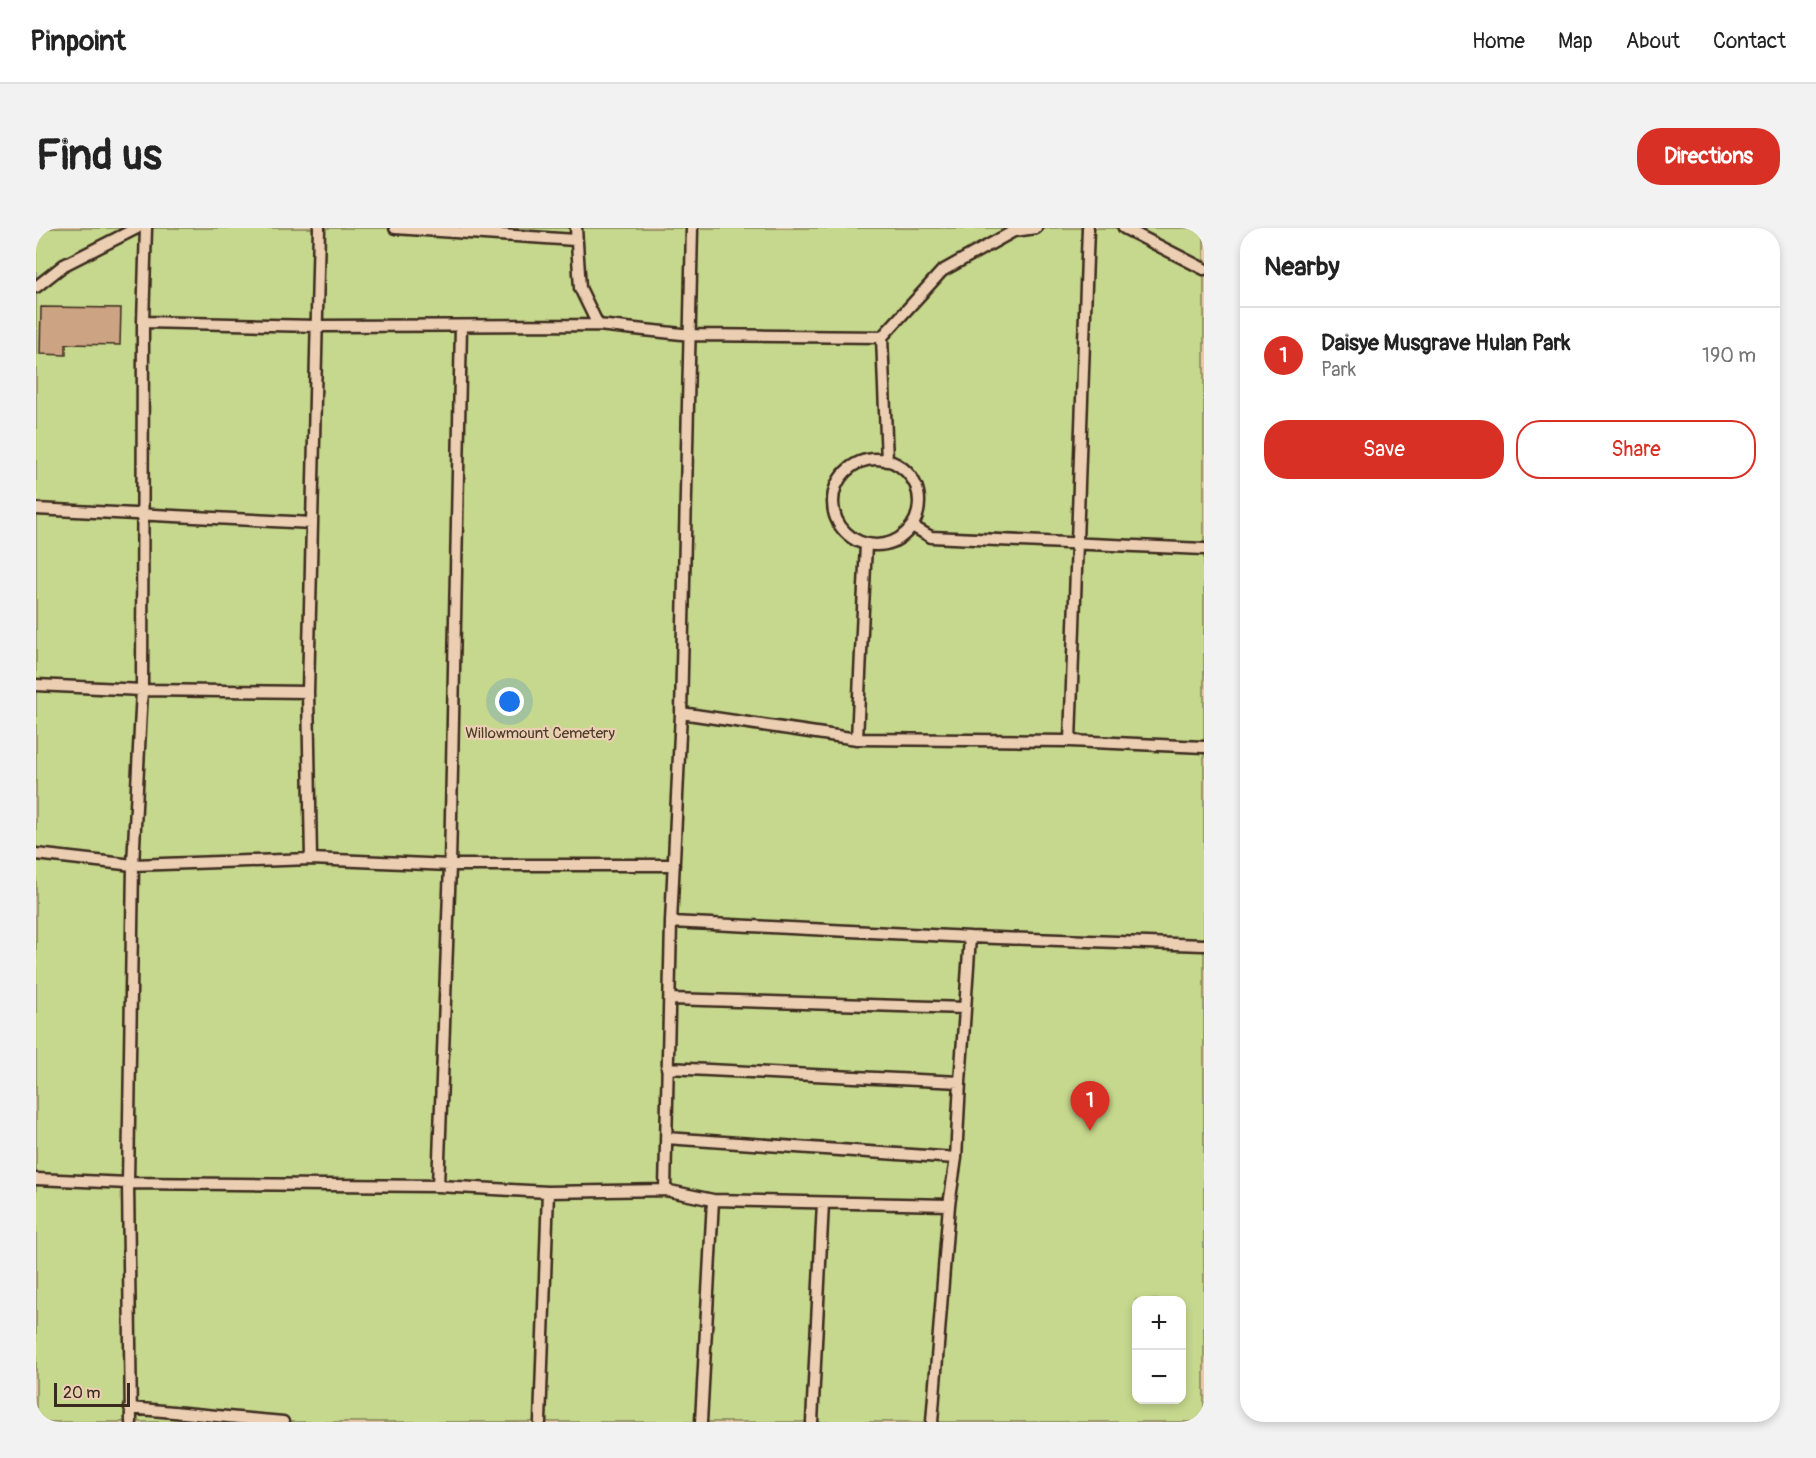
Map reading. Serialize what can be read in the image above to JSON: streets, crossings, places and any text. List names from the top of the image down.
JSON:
{
  "parks": ["Willowmount Cemetery"],
  "scale_bar": "20 m",
  "page": {
    "header": "Pinpoint",
    "nav": [
      "Home",
      "Map",
      "About",
      "Contact"
    ],
    "buttons": [
      "Directions",
      ["Save", "Share"]
    ],
    "title": "Find us",
    "heading": "Nearby",
    "list": [
      {
        "mark": "1",
        "name": "Daisye Musgrave Hulan Park",
        "note": "Park",
        "value": "190 m"
      }
    ],
    "pins": "1",
    "map_buttons": ["+", "−"],
    "scale": "20 m"
  }
}
